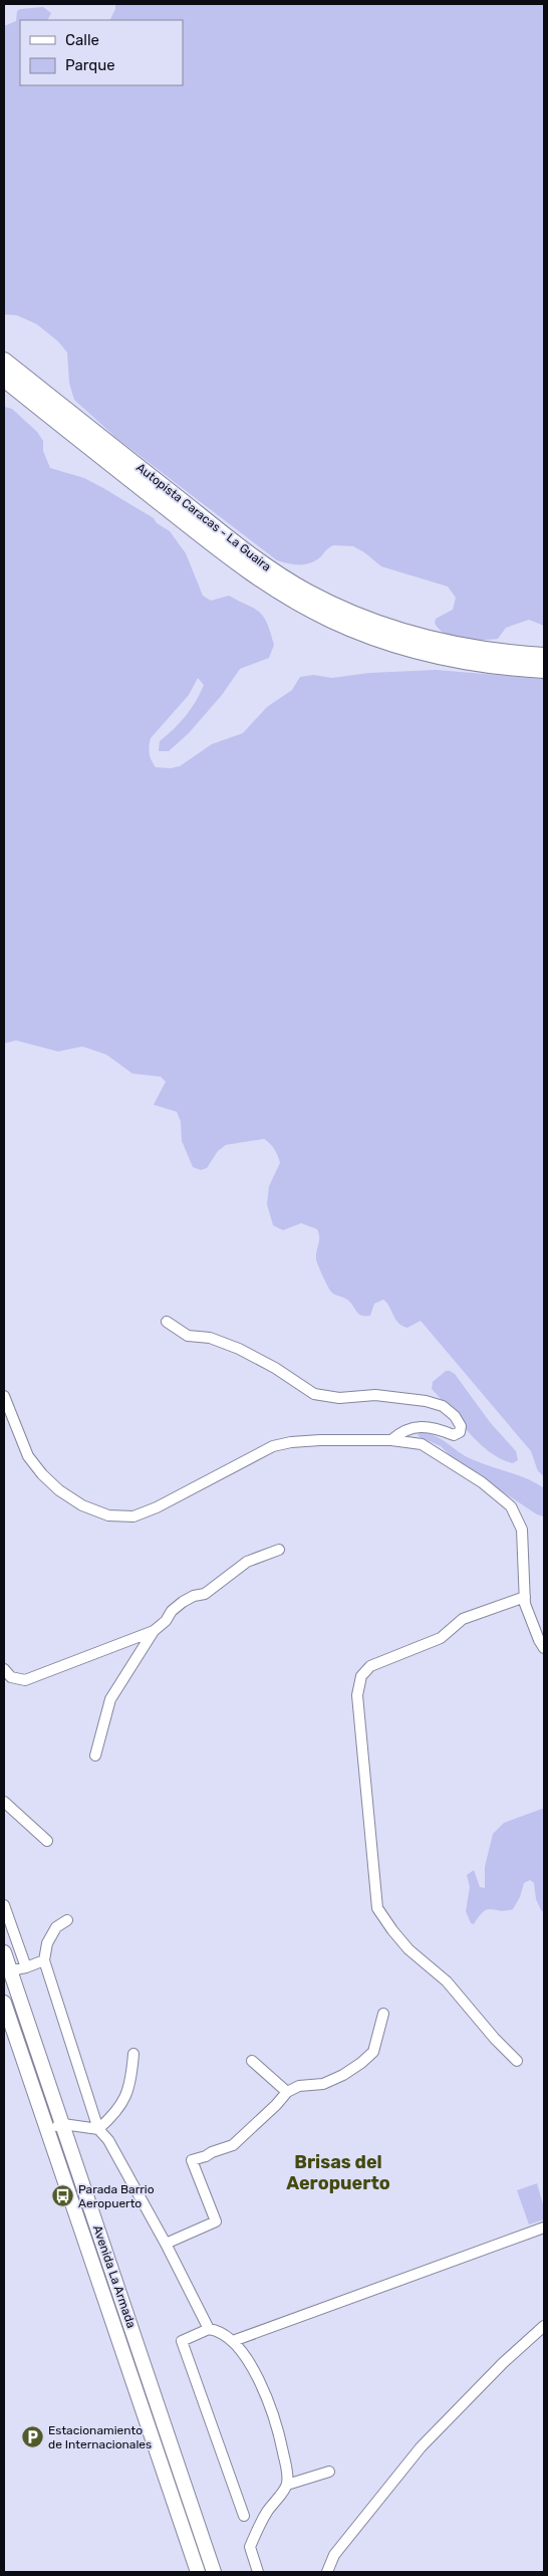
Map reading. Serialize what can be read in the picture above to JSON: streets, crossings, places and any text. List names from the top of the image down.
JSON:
{
  "streets": {
    "highway": ["Autopista Caracas - La Guaira"],
    "main road": ["Avenida La Armada"]
  },
  "districts": ["Brisas del Aeropuerto"],
  "places": {
    "bus stop": ["Parada Barrio Aeropuerto"],
    "parking": ["Estacionamiento de Internacionales"]
  },
  "legend": ["Calle", "Parque"]
}
